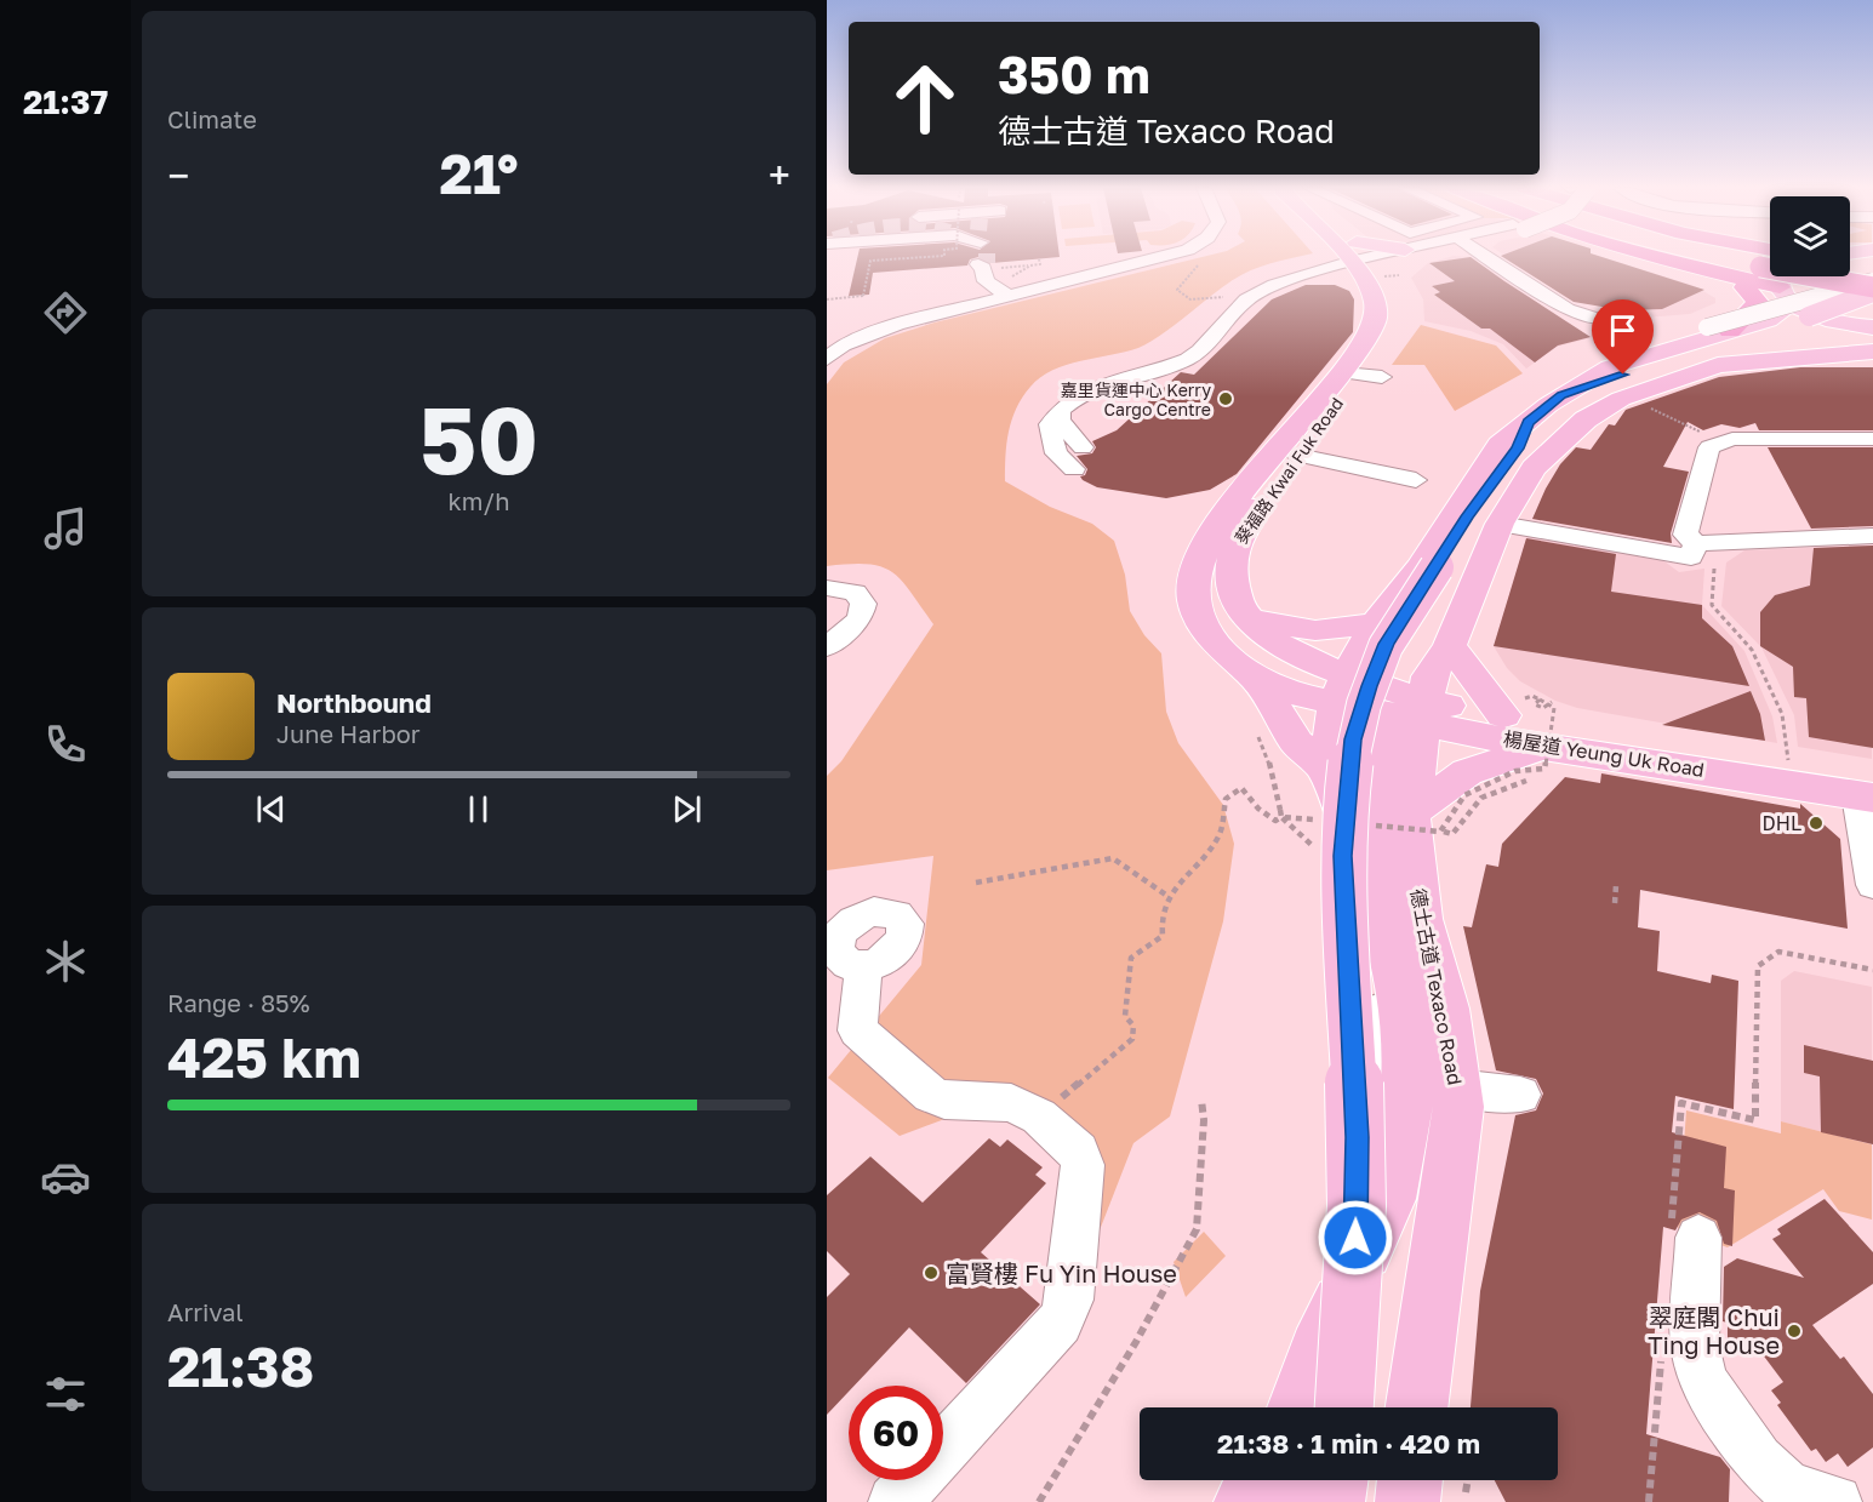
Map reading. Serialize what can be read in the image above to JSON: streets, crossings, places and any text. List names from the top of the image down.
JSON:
{
  "streets": {
    "main road": ["葵福路 Kwai Fuk Road", "楊屋道 Yeung Uk Road", "德士古道 Texaco Road"]
  },
  "crossings": [
    ["葵福路 Kwai Fuk Road", "楊屋道 Yeung Uk Road"],
    ["葵福路 Kwai Fuk Road", "德士古道 Texaco Road"],
    ["楊屋道 Yeung Uk Road", "德士古道 Texaco Road"]
  ],
  "places": [
    "嘉里貨運中心 Kerry Cargo Centre",
    "DHL",
    "富賢樓 Fu Yin House",
    "翠庭閣 Chui Ting House"
  ],
  "page": {
    "tabs": "21:37",
    "tile": [
      "Climate",
      ["50", "km/h"],
      ["Range · 85%", "425 km"],
      ["Arrival", "21:38"]
    ],
    "turn": ["350 m", "德士古道 Texaco Road"],
    "heat": ["−", "21°", "+"],
    "song": ["Northbound", "June Harbor"],
    "limit": "60",
    "trip": "21:38 · 1 min · 420 m"
  }
}
